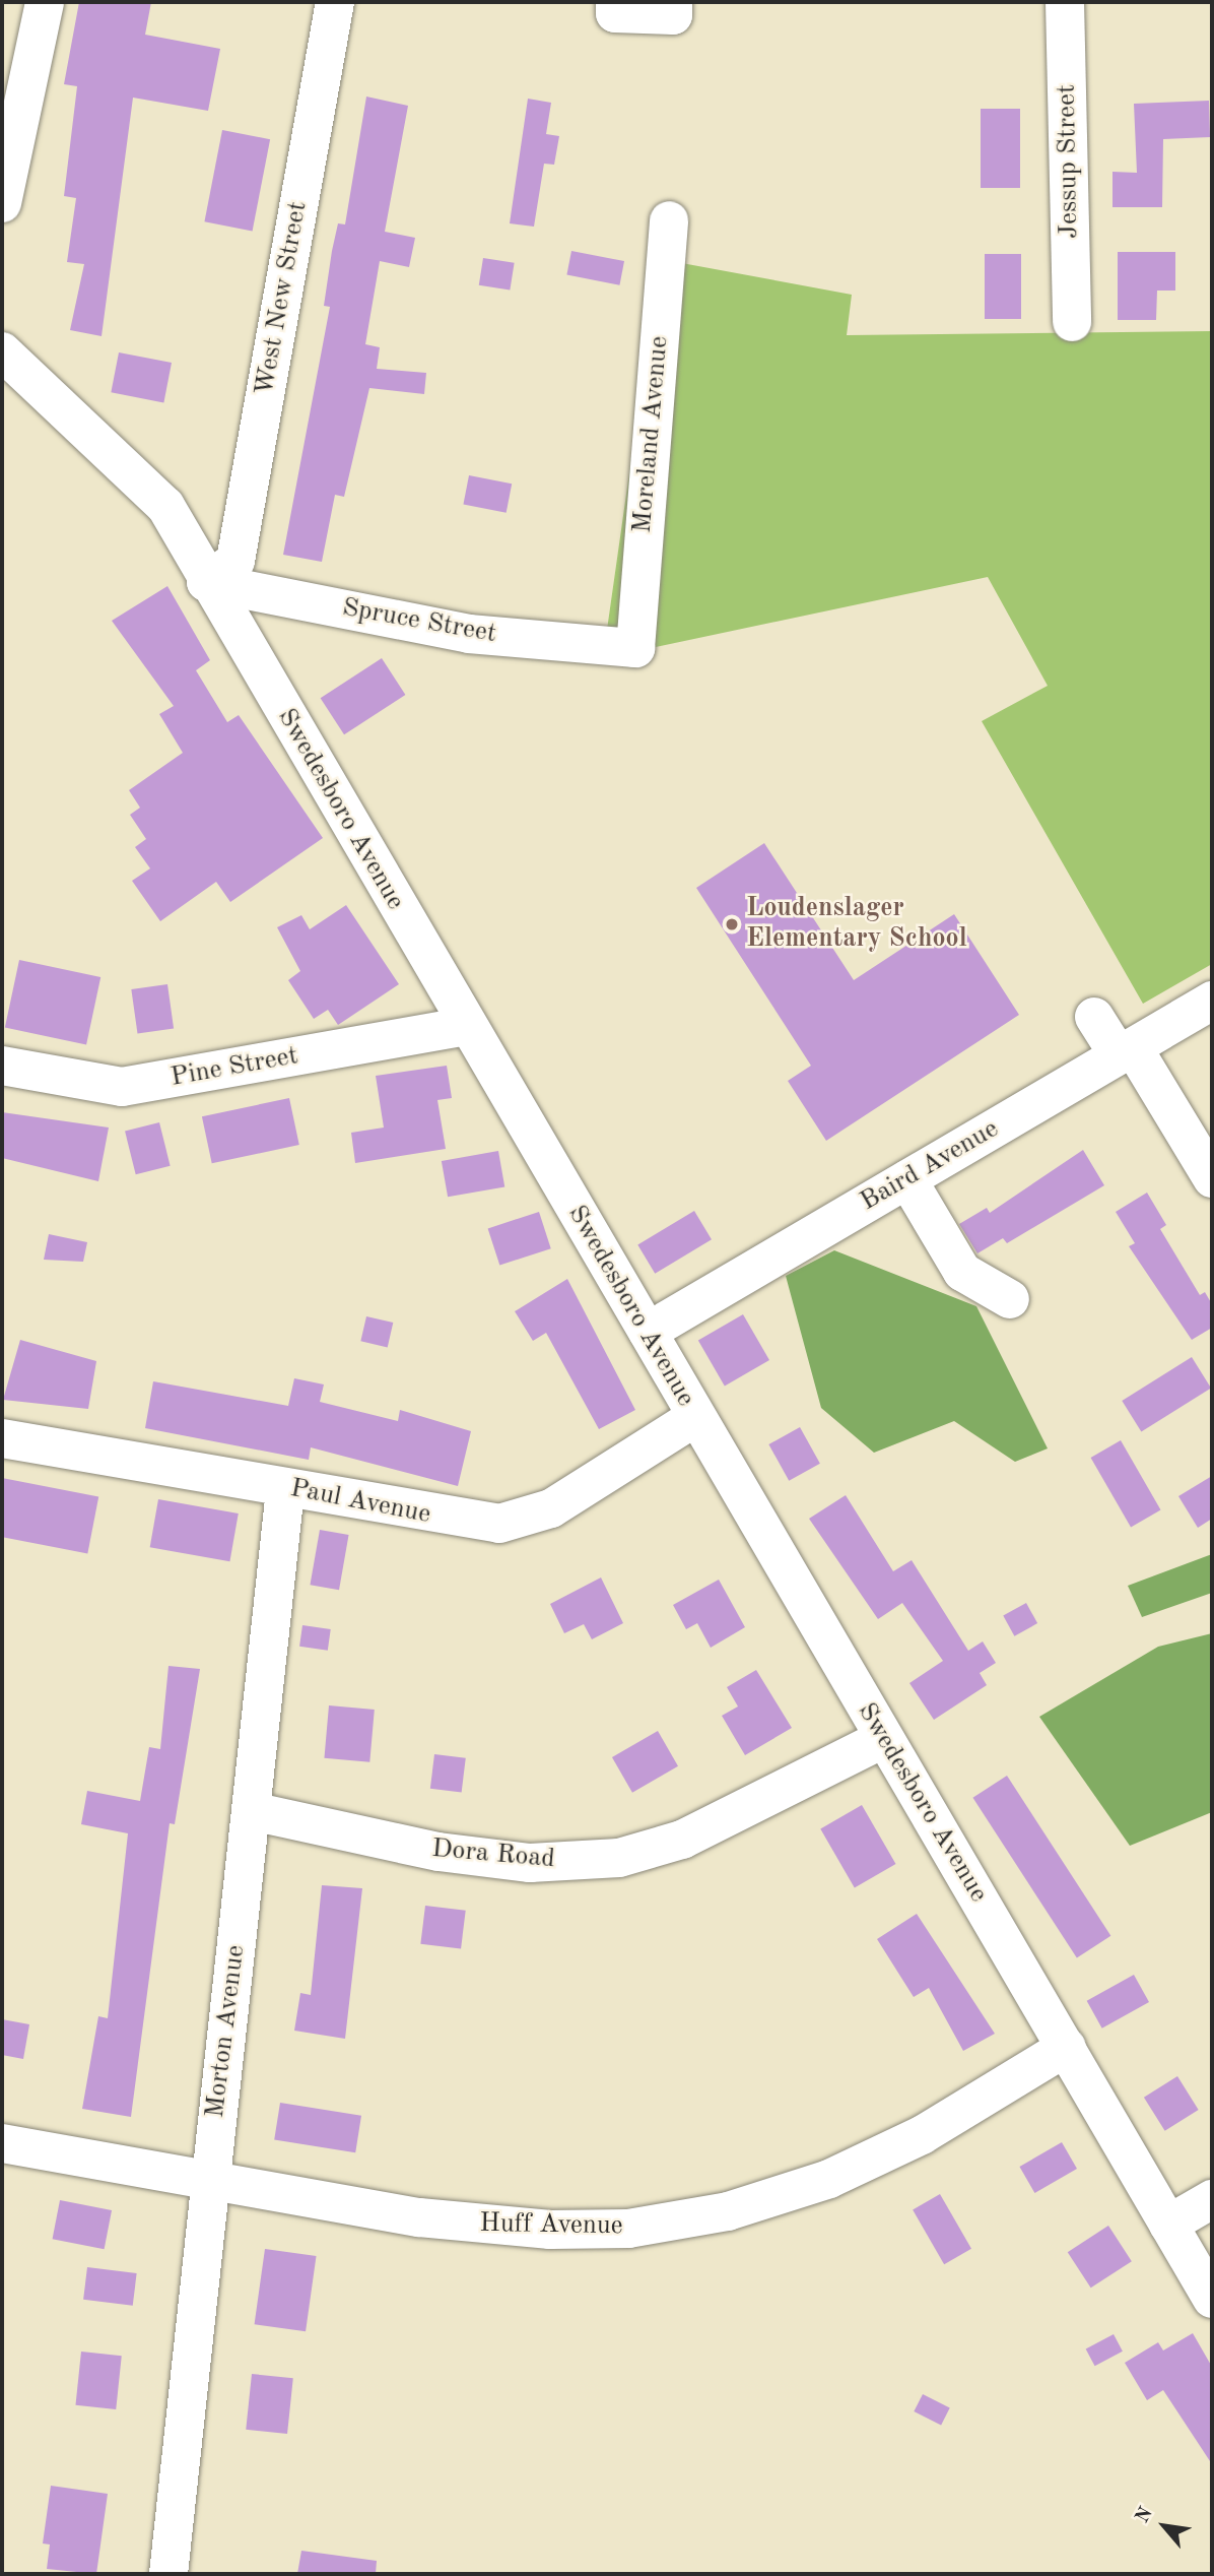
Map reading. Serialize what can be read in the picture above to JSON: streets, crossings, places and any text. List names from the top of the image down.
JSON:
{
  "streets": {
    "street": [
      "Jessup Street",
      "West New Street",
      "Moreland Avenue",
      "Spruce Street",
      "Swedesboro Avenue",
      "Pine Street",
      "Baird Avenue",
      "Paul Avenue",
      "Dora Road",
      "Morton Avenue",
      "Huff Avenue"
    ]
  },
  "crossings": [
    ["West New Street", "Spruce Street"],
    ["West New Street", "Swedesboro Avenue"],
    ["Moreland Avenue", "Spruce Street"],
    ["Spruce Street", "Swedesboro Avenue"],
    ["Swedesboro Avenue", "Pine Street"],
    ["Swedesboro Avenue", "Baird Avenue"],
    ["Swedesboro Avenue", "Paul Avenue"],
    ["Swedesboro Avenue", "Dora Road"],
    ["Swedesboro Avenue", "Huff Avenue"],
    ["Paul Avenue", "Morton Avenue"],
    ["Dora Road", "Morton Avenue"],
    ["Morton Avenue", "Huff Avenue"]
  ],
  "places": ["Loudenslager Elementary School"],
  "north": "top left"
}
